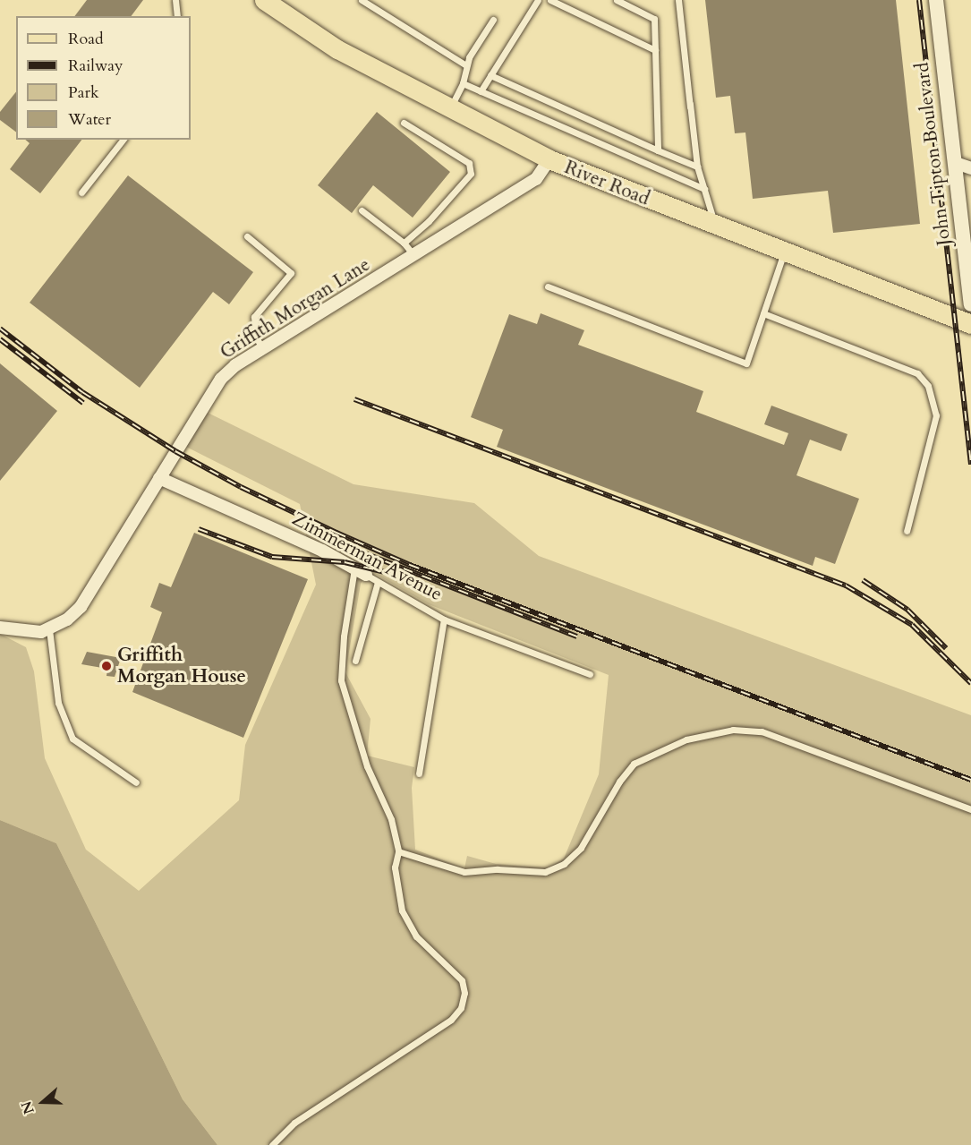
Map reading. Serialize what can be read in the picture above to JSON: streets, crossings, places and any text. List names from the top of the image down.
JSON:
{
  "streets": {
    "main road": ["River Road"],
    "street": ["John Tipton Boulevard", "Griffith Morgan Lane", "Zimmerman Avenue"]
  },
  "crossings": [
    ["River Road", "Griffith Morgan Lane"],
    ["Griffith Morgan Lane", "Zimmerman Avenue"]
  ],
  "places": ["Griffith Morgan House"],
  "legend": [
    "Road",
    "Railway",
    "Park",
    "Water"
  ],
  "north": "left"
}
